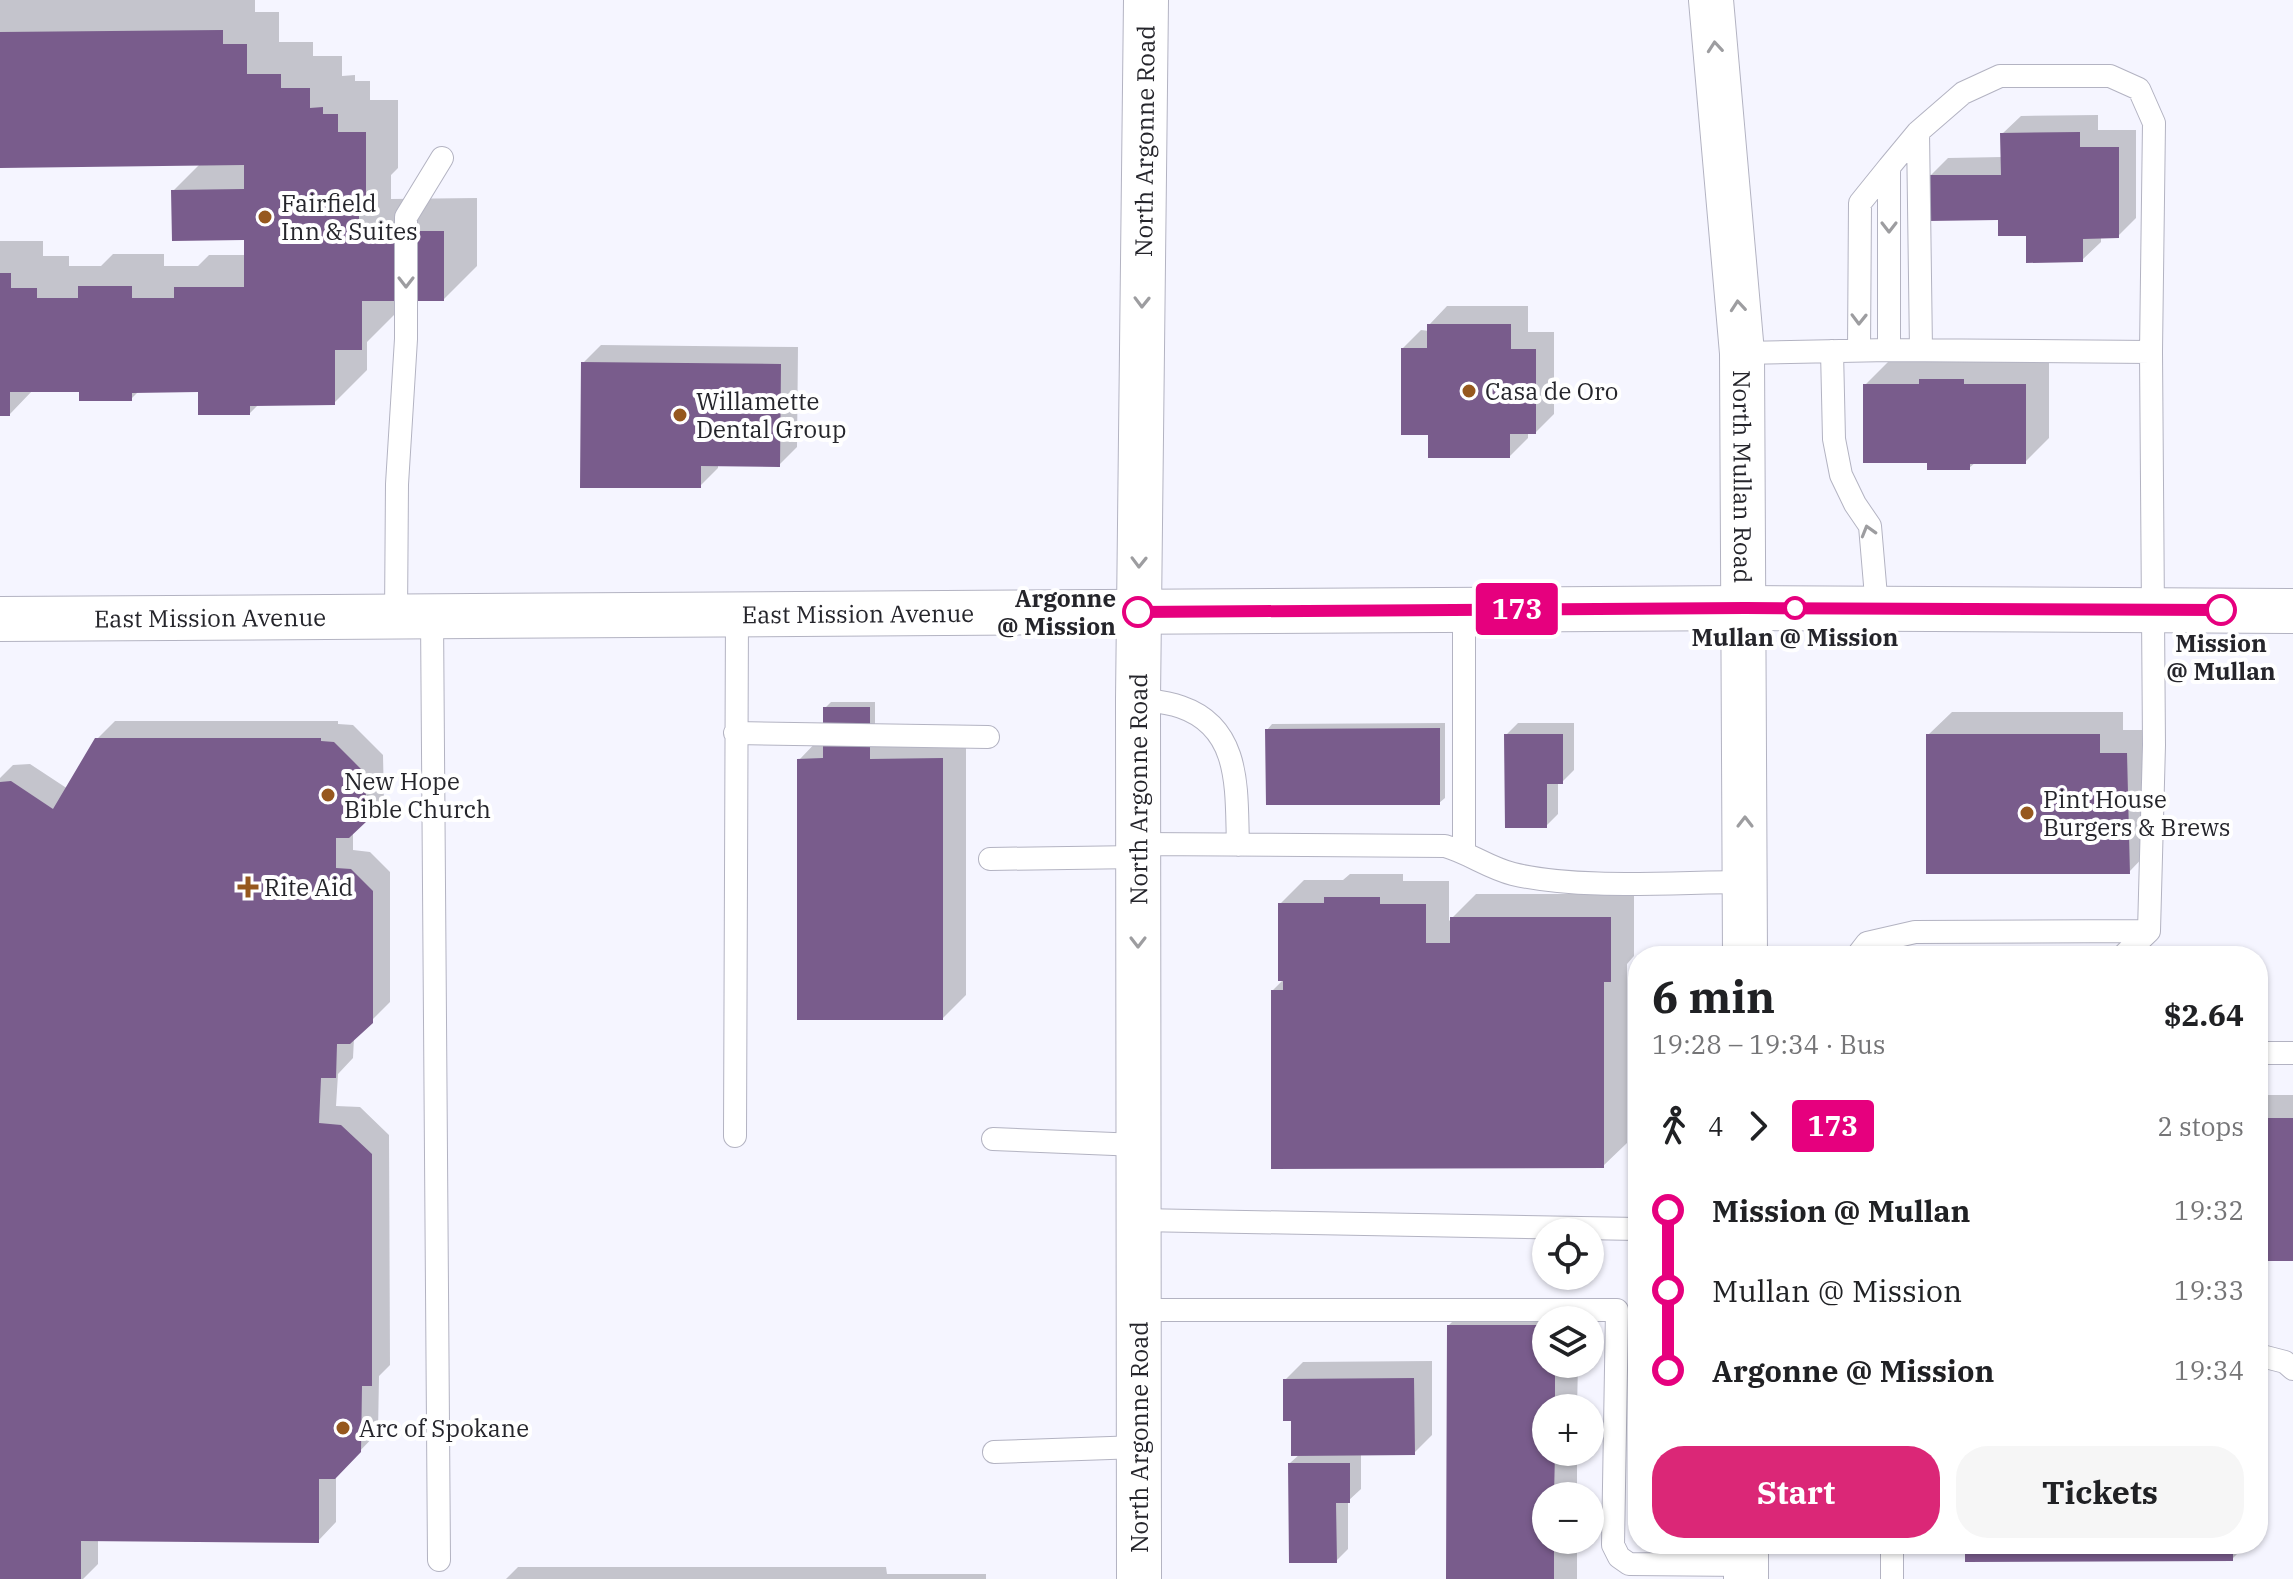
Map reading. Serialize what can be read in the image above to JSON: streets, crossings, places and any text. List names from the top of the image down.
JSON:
{
  "streets": {
    "main road": ["North Argonne Road", "North Mullan Road", "East Mission Avenue"]
  },
  "crossings": [
    ["North Argonne Road", "East Mission Avenue"],
    ["North Mullan Road", "East Mission Avenue"]
  ],
  "one_way": ["North Argonne Road", "North Mullan Road"],
  "places": {
    "other": [
      "Fairfield Inn & Suites",
      "Casa de Oro",
      "Willamette Dental Group",
      "Mullan @ Mission",
      "Mission @ Mullan",
      "Argonne @ Mission",
      "New Hope Bible Church",
      "Pint House Burgers & Brews",
      "Arc of Spokane"
    ],
    "health": ["Rite Aid"]
  },
  "lines": ["bus line 173"],
  "page": {
    "on_map": "173",
    "heading": ["6 min", "19:28 – 19:34 · Bus", "$2.64"],
    "legs": ["4", "173", "2 stops"],
    "list": [
      {
        "name": "Mission @ Mullan",
        "value": "19:32"
      },
      {
        "name": "Mullan @ Mission",
        "value": "19:33"
      },
      {
        "name": "Argonne @ Mission",
        "value": "19:34"
      }
    ],
    "map_buttons": ["+", "−"],
    "buttons": ["Start", "Tickets"]
  }
}
